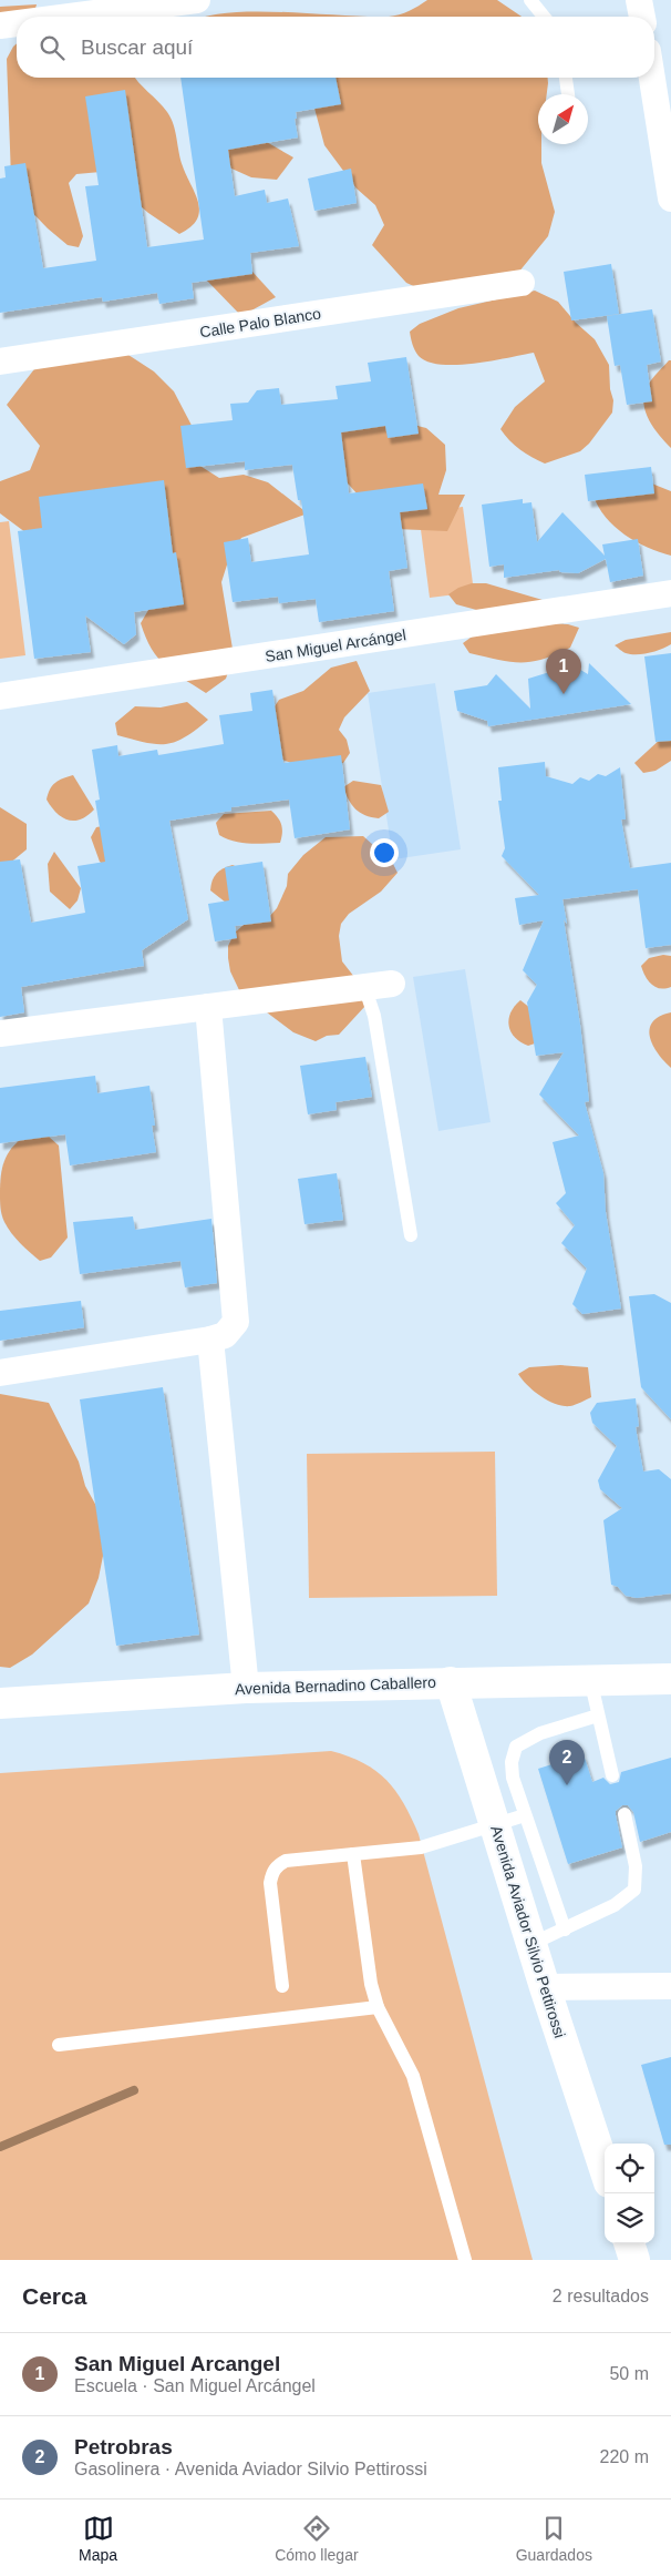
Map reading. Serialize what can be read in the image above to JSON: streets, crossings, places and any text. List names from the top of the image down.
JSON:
{
  "streets": {
    "main road": ["Avenida Bernadino Caballero", "Avenida Aviador Silvio Pettirossi"],
    "street": ["Calle Palo Blanco", "San Miguel Arcángel"]
  },
  "crossings": [
    ["Avenida Bernadino Caballero", "Avenida Aviador Silvio Pettirossi"]
  ],
  "north": "top right",
  "page": {
    "search": "Buscar aquí",
    "pins": ["1", "2"],
    "heading": ["Cerca", "2 resultados"],
    "list": [
      {
        "mark": "1",
        "name": "San Miguel Arcangel",
        "note": "Escuela · San Miguel Arcángel",
        "value": "50 m"
      },
      {
        "mark": "2",
        "name": "Petrobras",
        "note": "Gasolinera · Avenida Aviador Silvio Pettirossi",
        "value": "220 m"
      }
    ],
    "nav": ["Mapa", "Cómo llegar", "Guardados"]
  }
}
